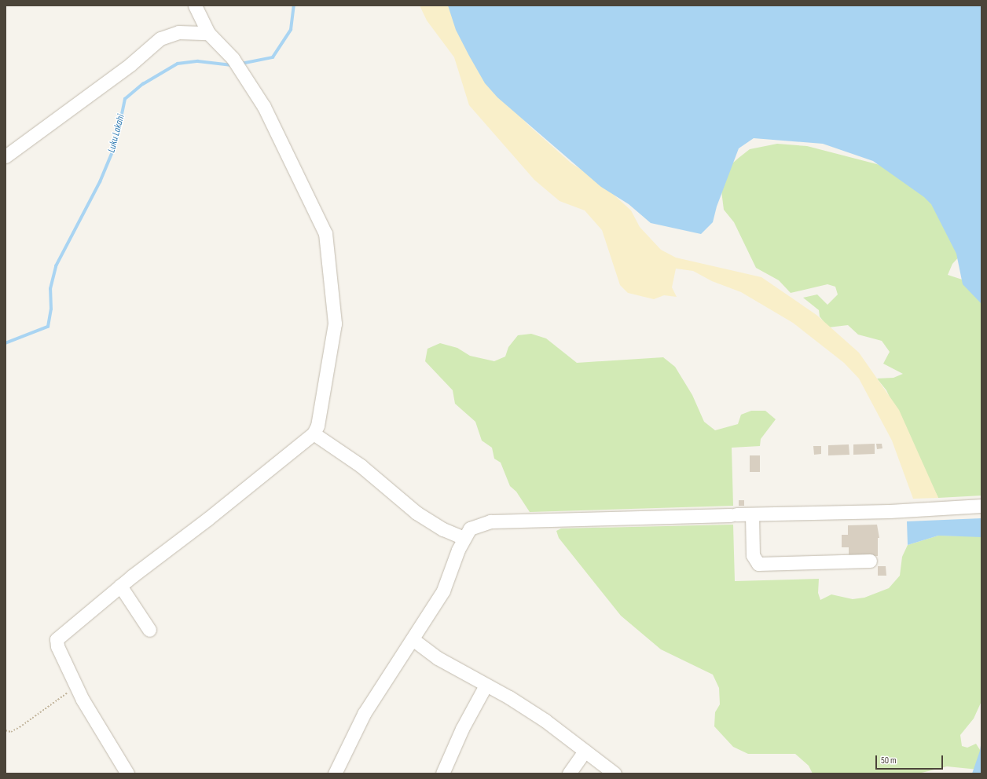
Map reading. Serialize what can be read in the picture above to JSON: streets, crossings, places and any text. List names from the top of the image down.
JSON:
{
  "water": ["Luku Lakahi"],
  "scale_bar": "50 m"
}
